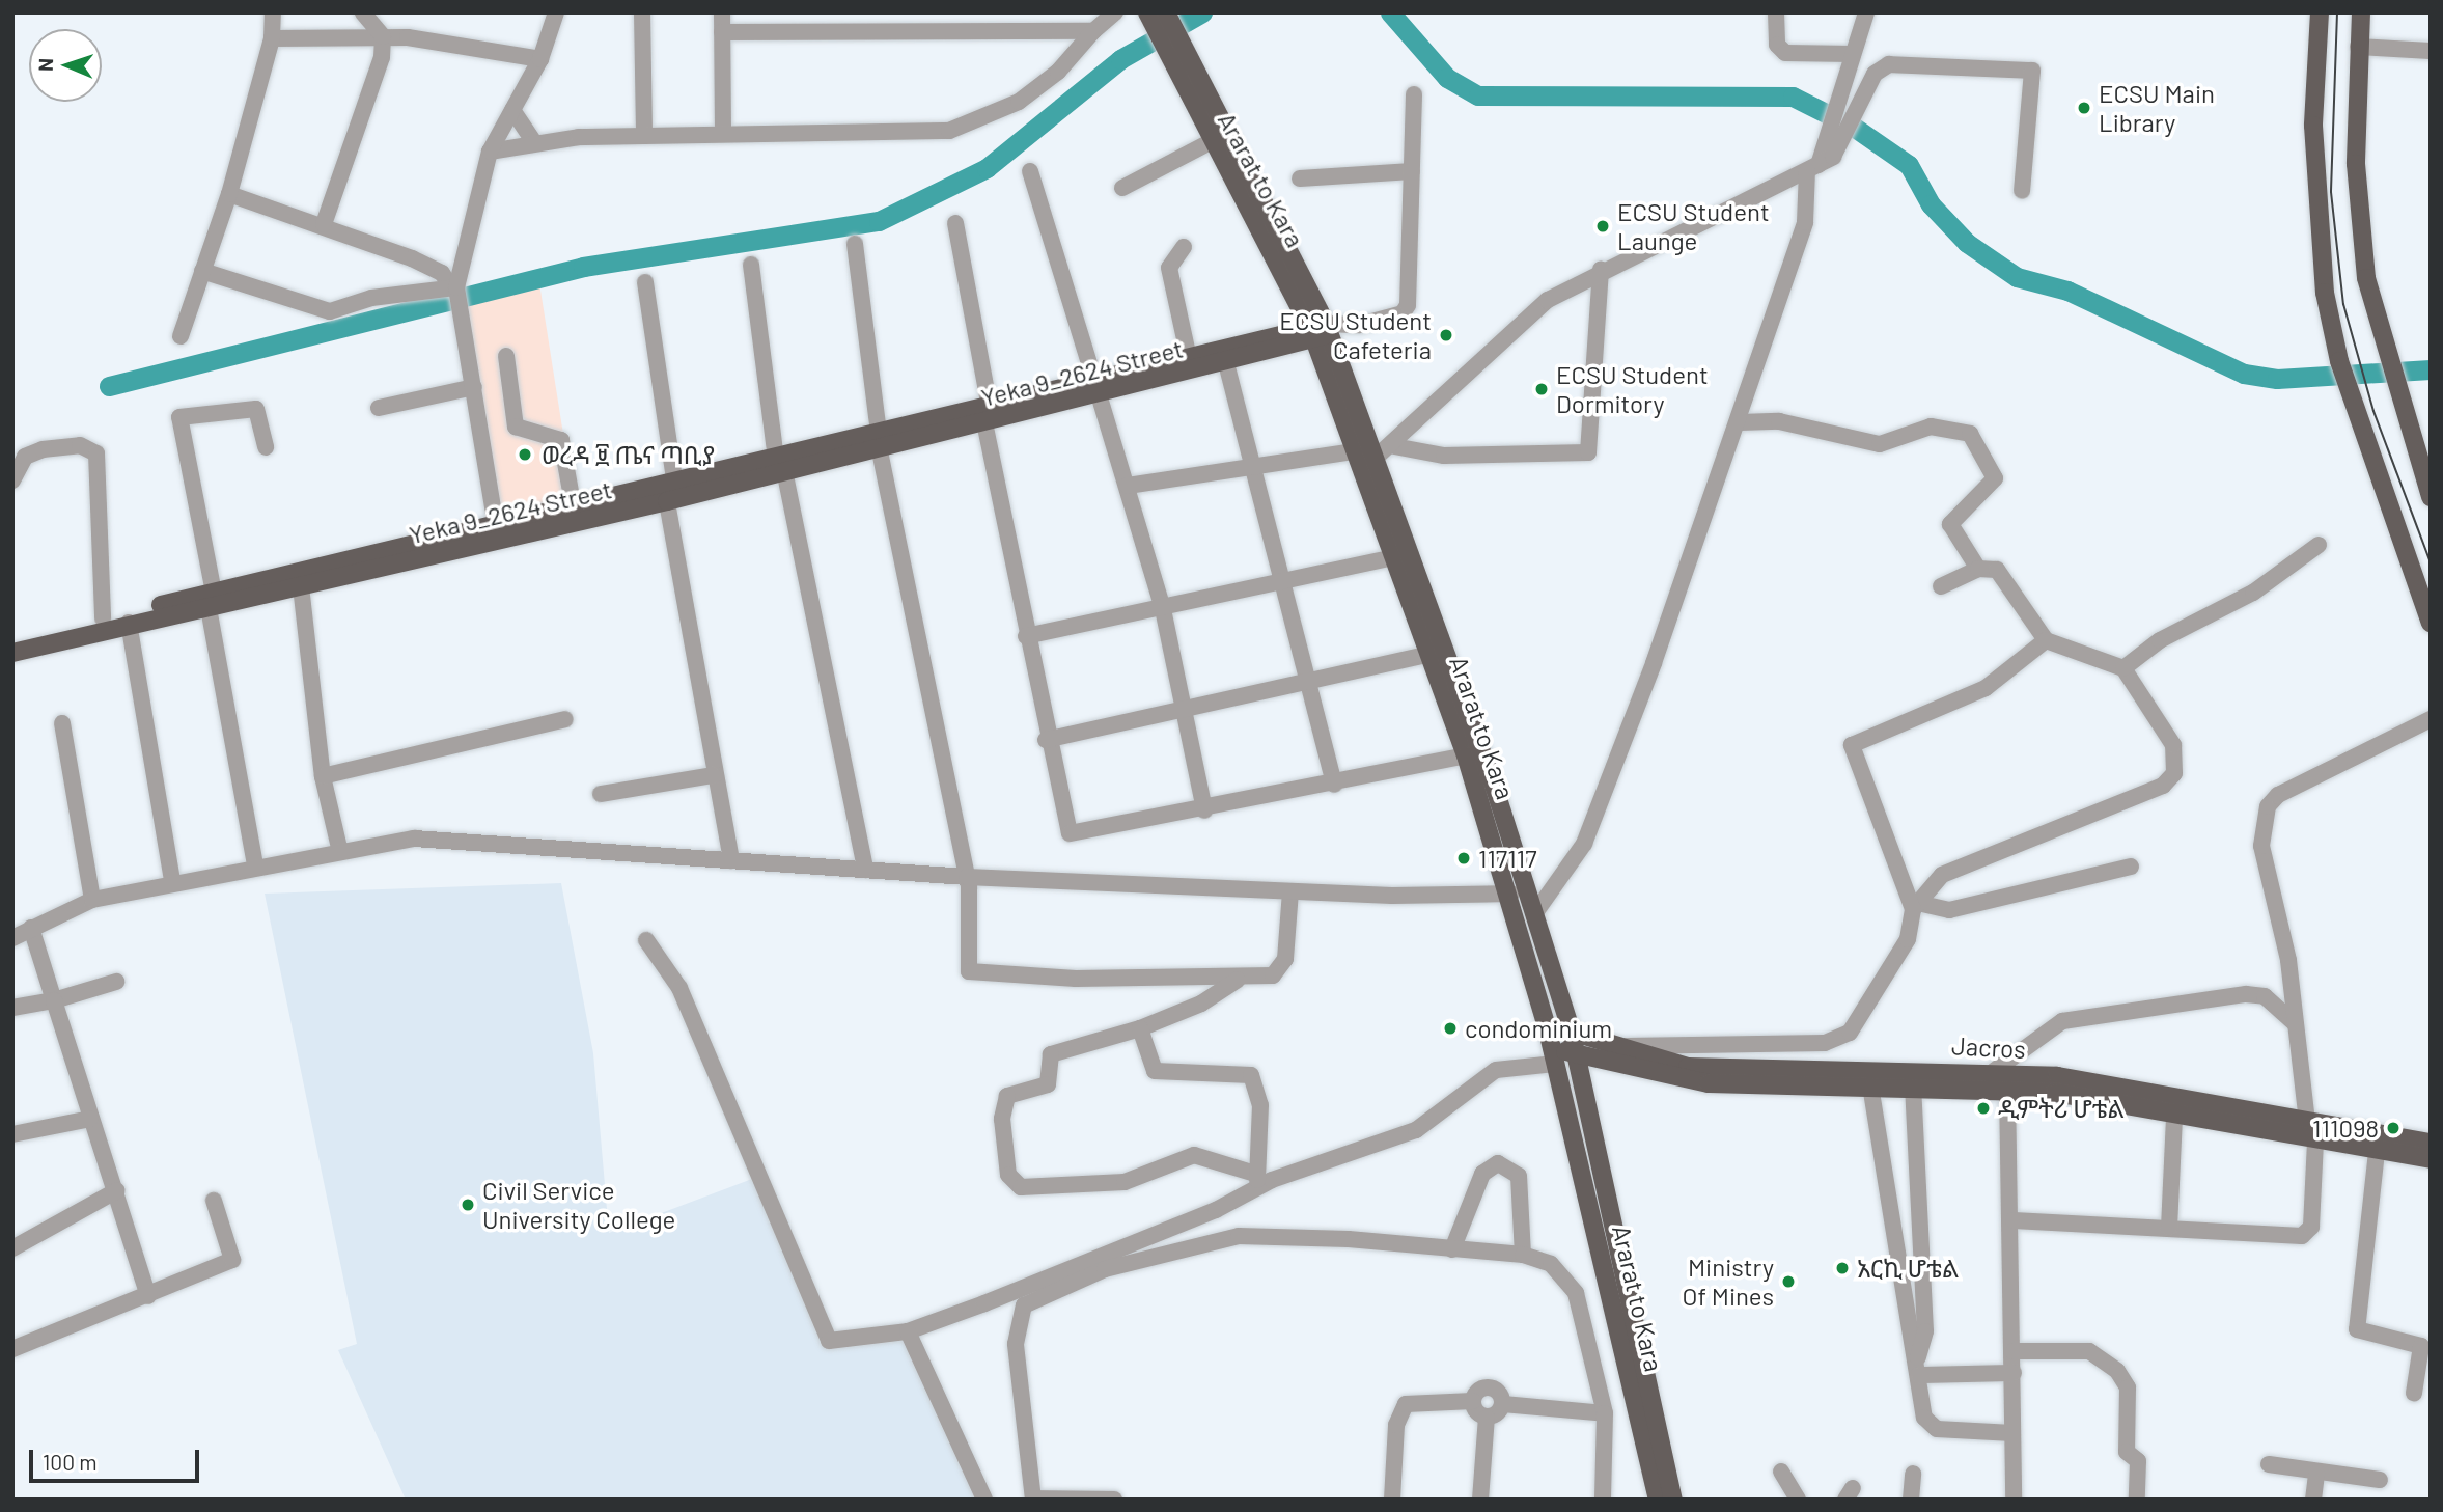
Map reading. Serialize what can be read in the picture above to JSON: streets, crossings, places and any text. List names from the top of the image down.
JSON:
{
  "streets": {
    "main road": ["Ararat to Kara", "Yeka 9_2624 Street", "Jacros"]
  },
  "crossings": [
    ["Ararat to Kara", "Yeka 9_2624 Street"],
    ["Ararat to Kara", "Jacros"]
  ],
  "places": [
    "ECSU Main Library",
    "ECSU Student Launge",
    "ECSU Student Cafeteria",
    "ECSU Student Dormitory",
    "ወረዳ ፱ ጤና ጣቢያ",
    "117117",
    "condominium",
    "ዲምትሪ ሆቴል",
    "111098",
    "Civil Service University College",
    "አርኪ ሆቴል",
    "Ministry Of Mines"
  ],
  "scale_bar": "100 m",
  "north": "left"
}
